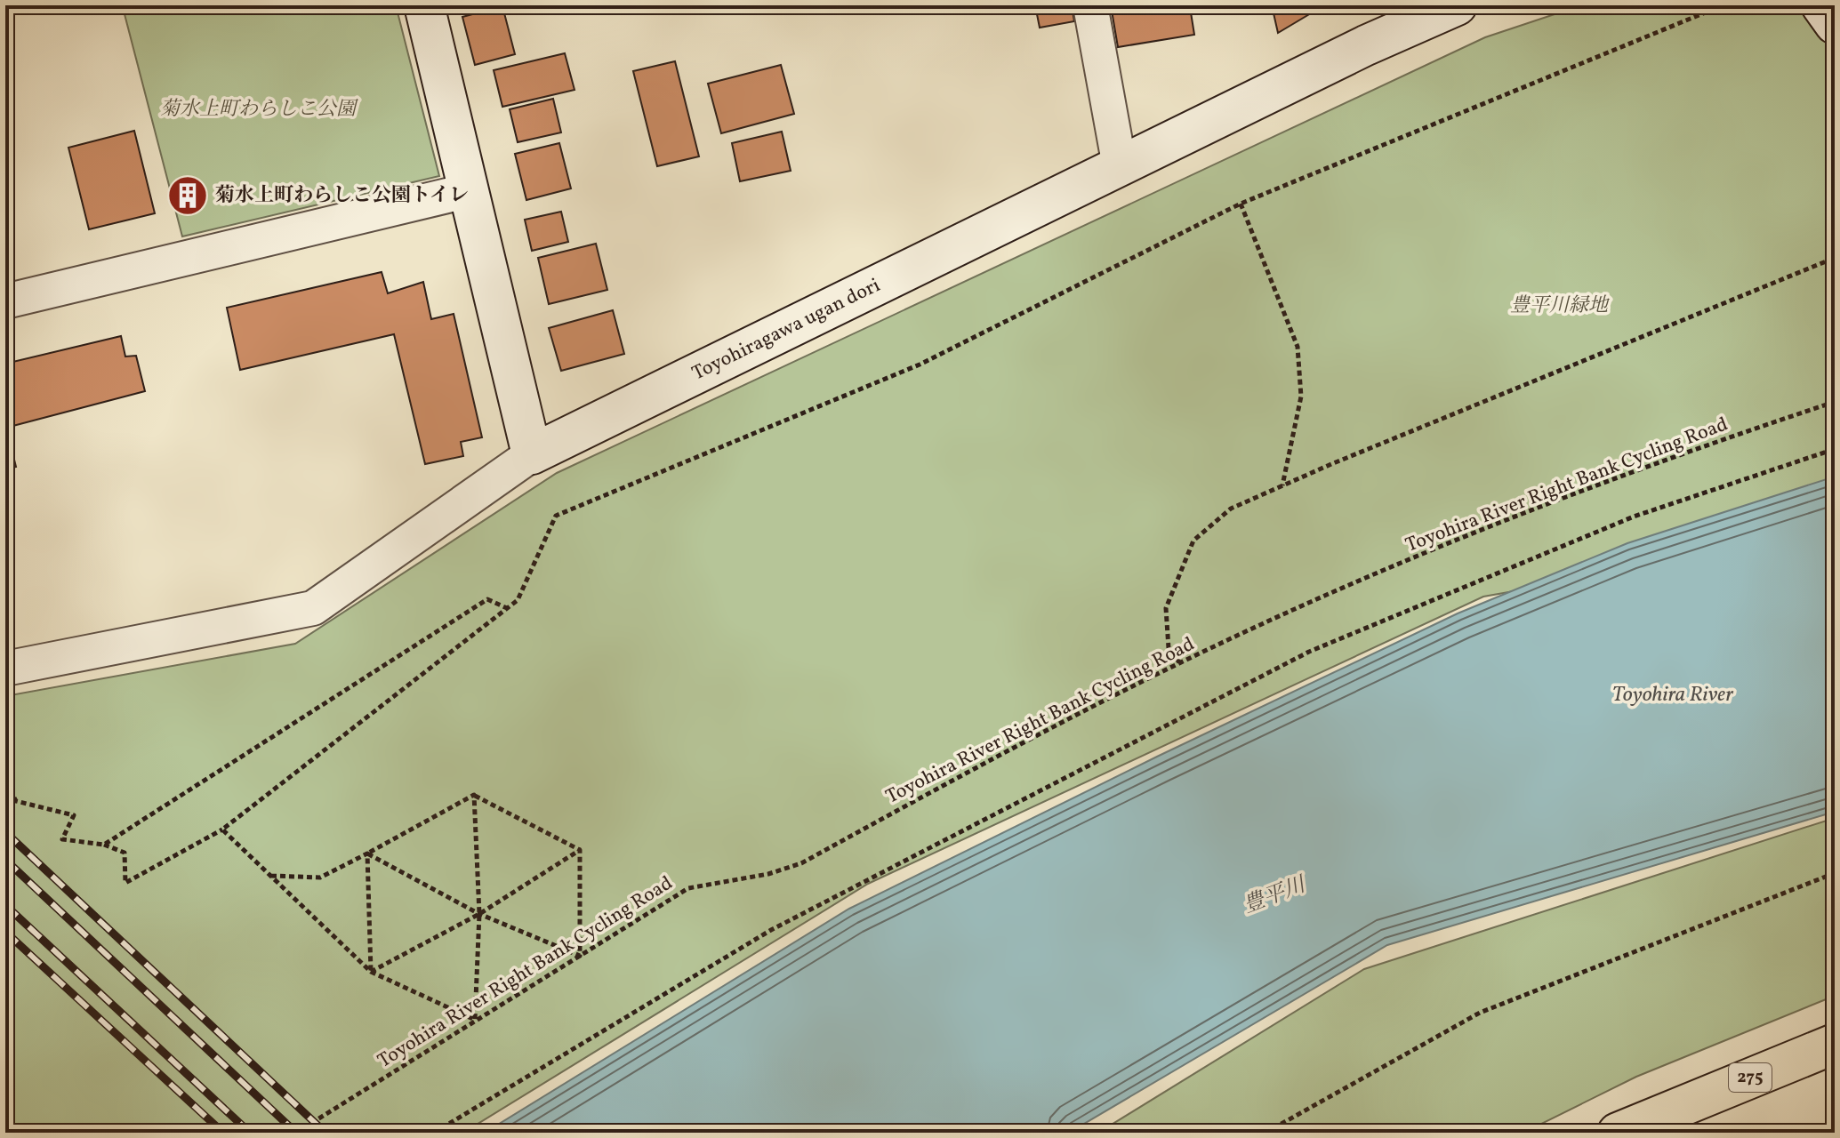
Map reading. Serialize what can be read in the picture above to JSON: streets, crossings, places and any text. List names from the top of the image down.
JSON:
{
  "streets": {
    "highway": ["275"],
    "street": ["Toyohiragawa ugan dori"],
    "path": ["Toyohira River Right Bank Cycling Road"]
  },
  "water": ["Toyohira River", "豊平川"],
  "parks": ["菊水上町わらしこ公園", "豊平川緑地"],
  "places": {
    "building": ["菊水上町わらしこ公園トイレ"]
  }
}
